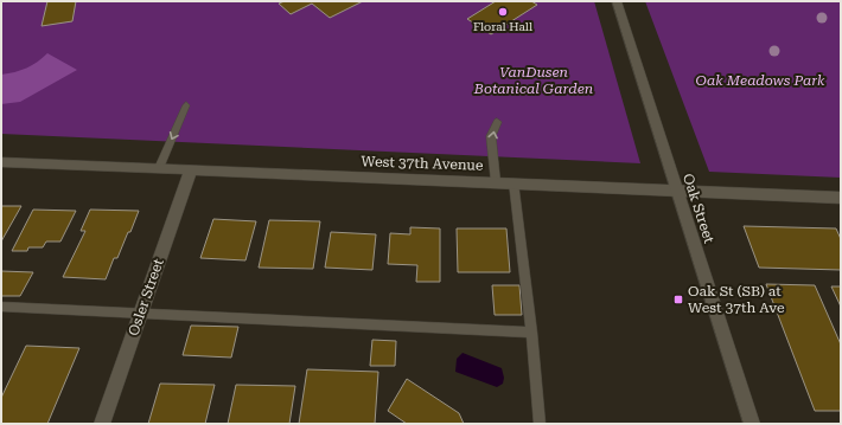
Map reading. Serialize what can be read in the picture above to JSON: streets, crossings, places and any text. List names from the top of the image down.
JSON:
{
  "streets": {
    "street": ["West 37th Avenue", "Oak Street", "Osler Street"]
  },
  "crossings": [
    ["West 37th Avenue", "Oak Street"],
    ["West 37th Avenue", "Osler Street"]
  ],
  "parks": ["VanDusen Botanical Garden", "Oak Meadows Park"],
  "places": {
    "other": ["Floral Hall"],
    "transit": ["Oak St (SB) at West 37th Ave"]
  }
}
